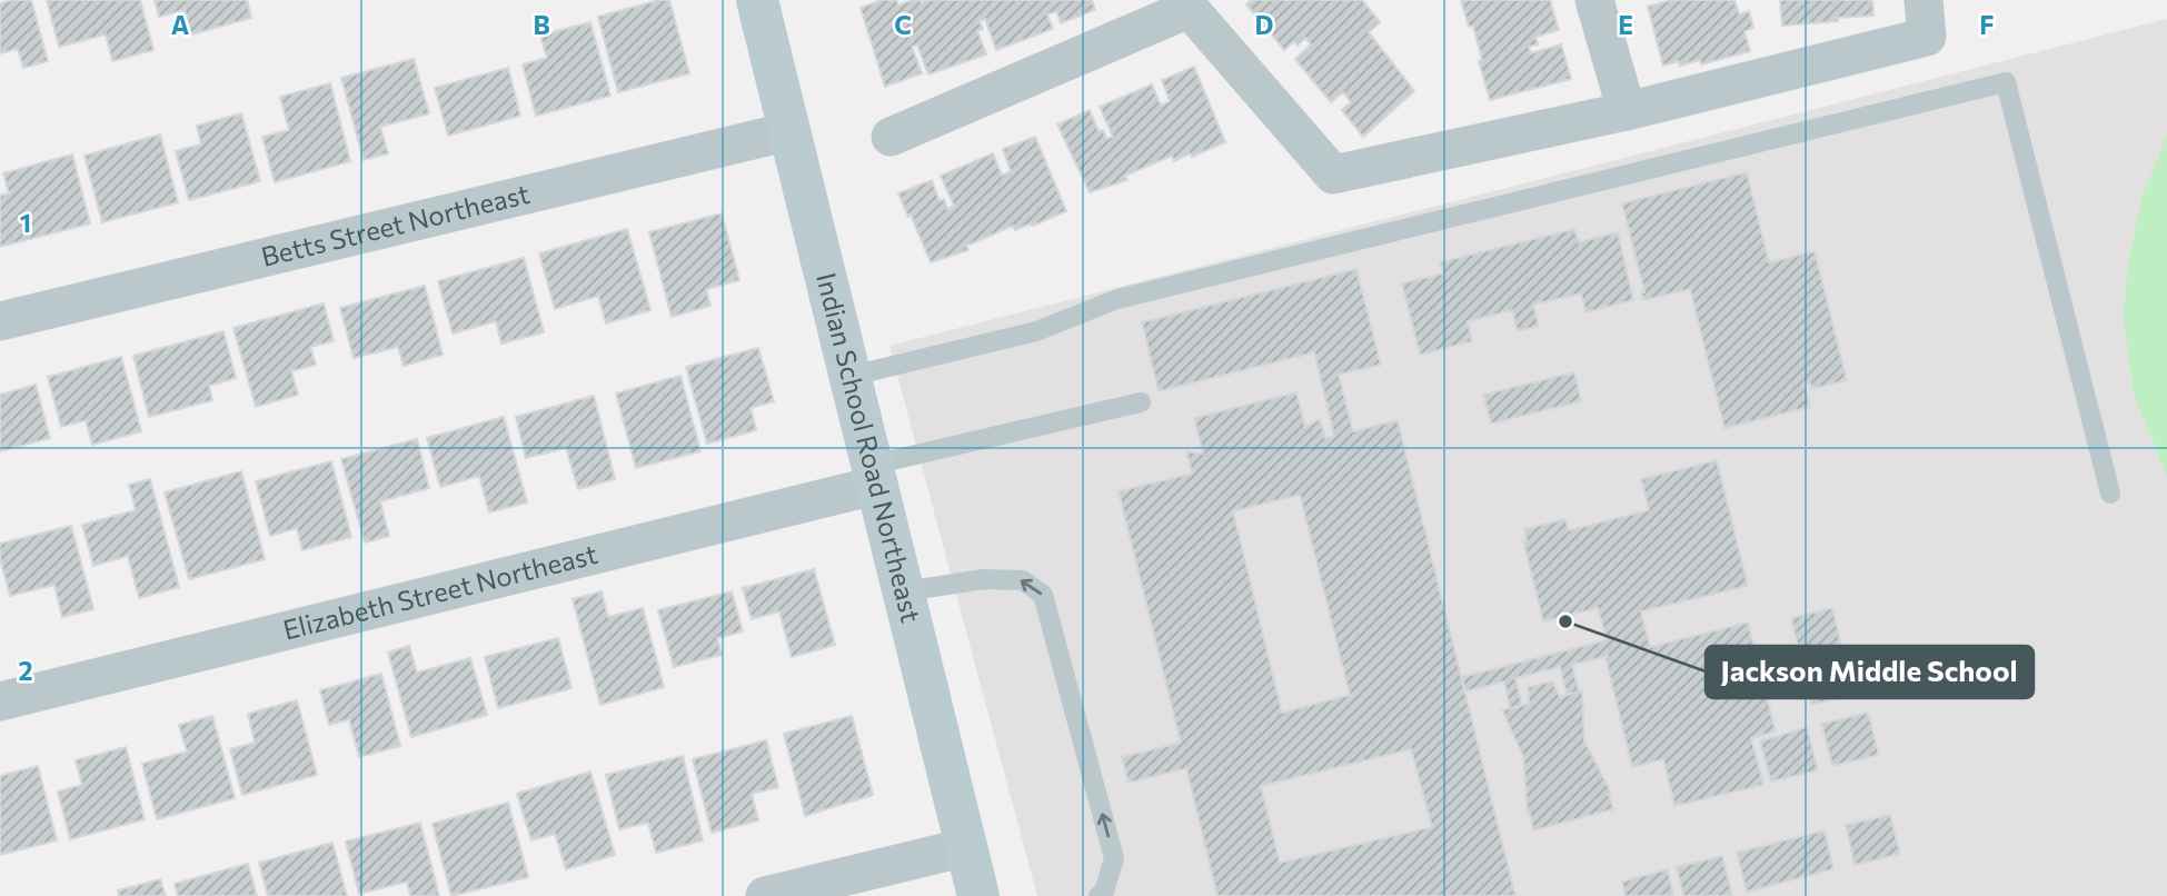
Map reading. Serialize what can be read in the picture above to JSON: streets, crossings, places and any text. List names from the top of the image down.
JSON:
{
  "streets": {
    "street": ["Betts Street Northeast", "Indian School Road Northeast", "Elizabeth Street Northeast"]
  },
  "crossings": [
    ["Betts Street Northeast", "Indian School Road Northeast"],
    ["Indian School Road Northeast", "Elizabeth Street Northeast"]
  ],
  "places": ["Jackson Middle School"],
  "grid": {
    "columns": [
      "A",
      "B",
      "C",
      "D",
      "E",
      "F"
    ],
    "rows": ["1", "2"]
  }
}
